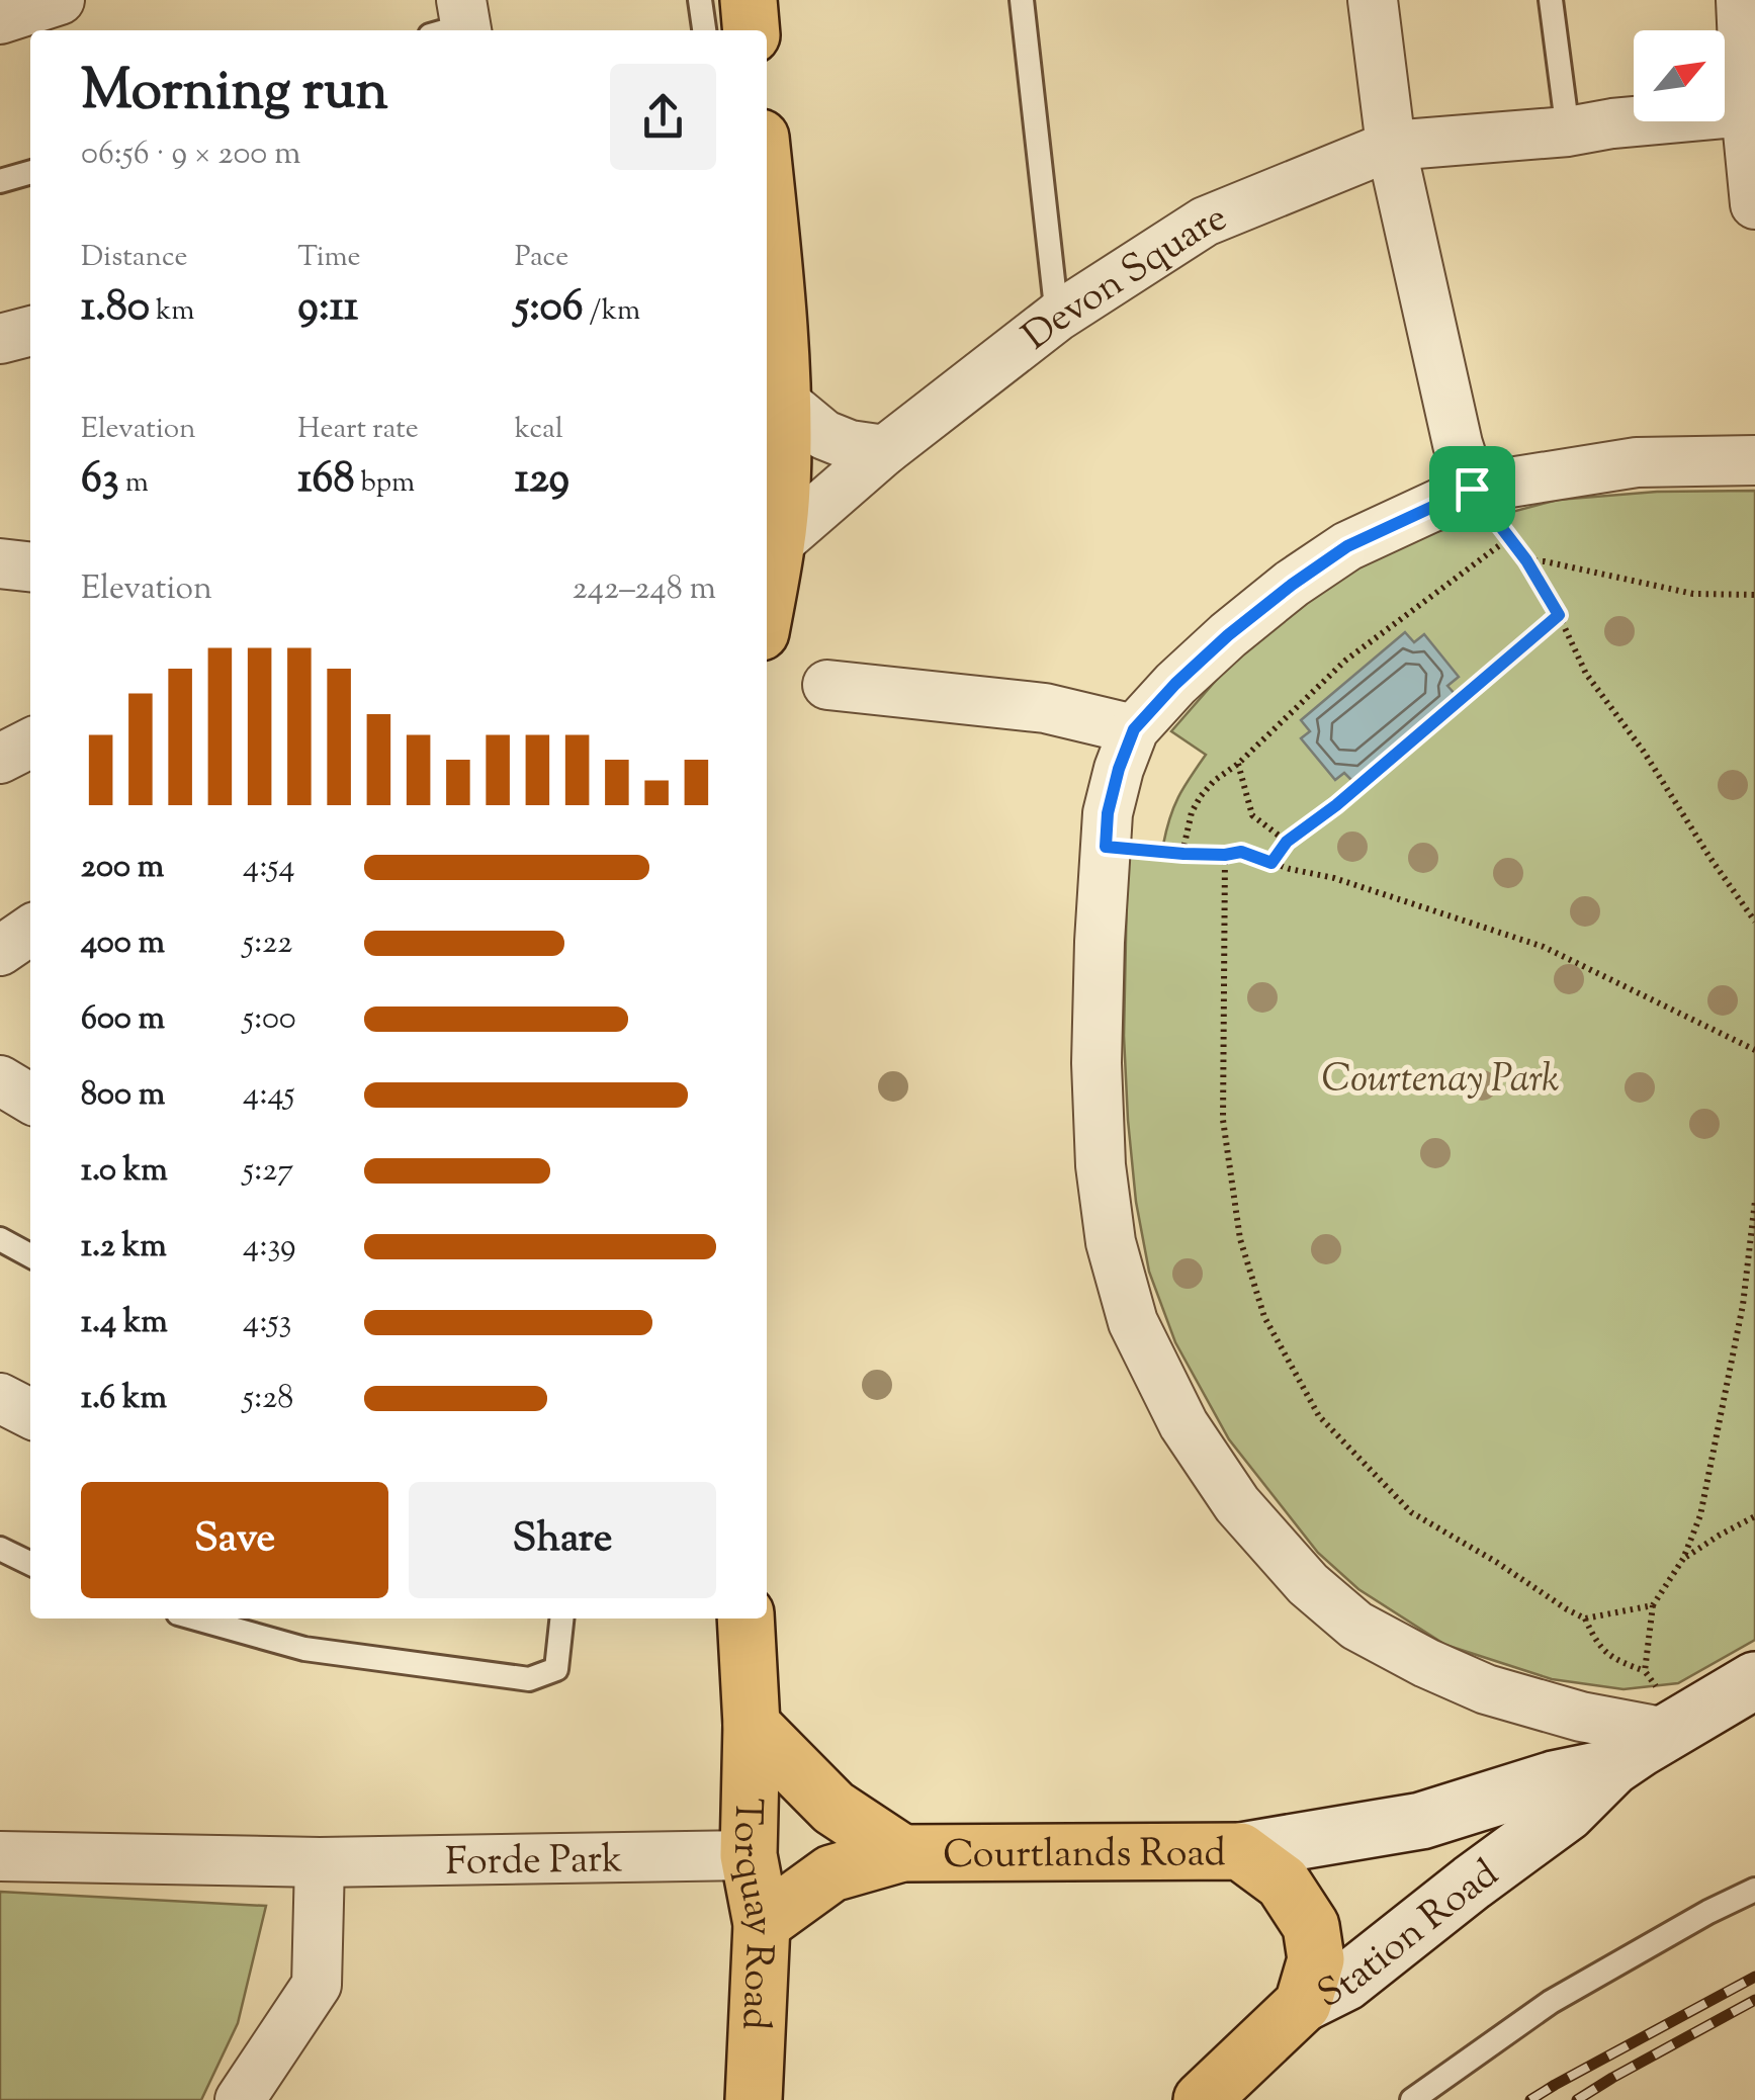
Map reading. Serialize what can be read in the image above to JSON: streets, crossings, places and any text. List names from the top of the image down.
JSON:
{
  "streets": {
    "main road": ["Courtlands Road", "Torquay Road", "Station Road"],
    "street": ["Devon Square", "Forde Park"]
  },
  "crossings": [
    ["Courtlands Road", "Torquay Road"],
    ["Courtlands Road", "Station Road"],
    ["Forde Park", "Torquay Road"]
  ],
  "parks": ["Courtenay Park"],
  "north": "top right",
  "page": {
    "heading": ["Morning run", "06:56 · 9 × 200 m"],
    "stats": [
      ["Distance", "1.80 km"],
      ["Time", "9:11"],
      ["Pace", "5:06 /km"],
      ["Elevation", "63 m"],
      ["Heart rate", "168 bpm"],
      ["kcal", "129"]
    ],
    "chart": ["Elevation", "242–248 m"],
    "list": [
      {
        "name": "200 m",
        "note": "4:54"
      },
      {
        "name": "400 m",
        "note": "5:22"
      },
      {
        "name": "600 m",
        "note": "5:00"
      },
      {
        "name": "800 m",
        "note": "4:45"
      },
      {
        "name": "1.0 km",
        "note": "5:27"
      },
      {
        "name": "1.2 km",
        "note": "4:39"
      },
      {
        "name": "1.4 km",
        "note": "4:53"
      },
      {
        "name": "1.6 km",
        "note": "5:28"
      }
    ],
    "buttons": ["Save", "Share"]
  }
}
